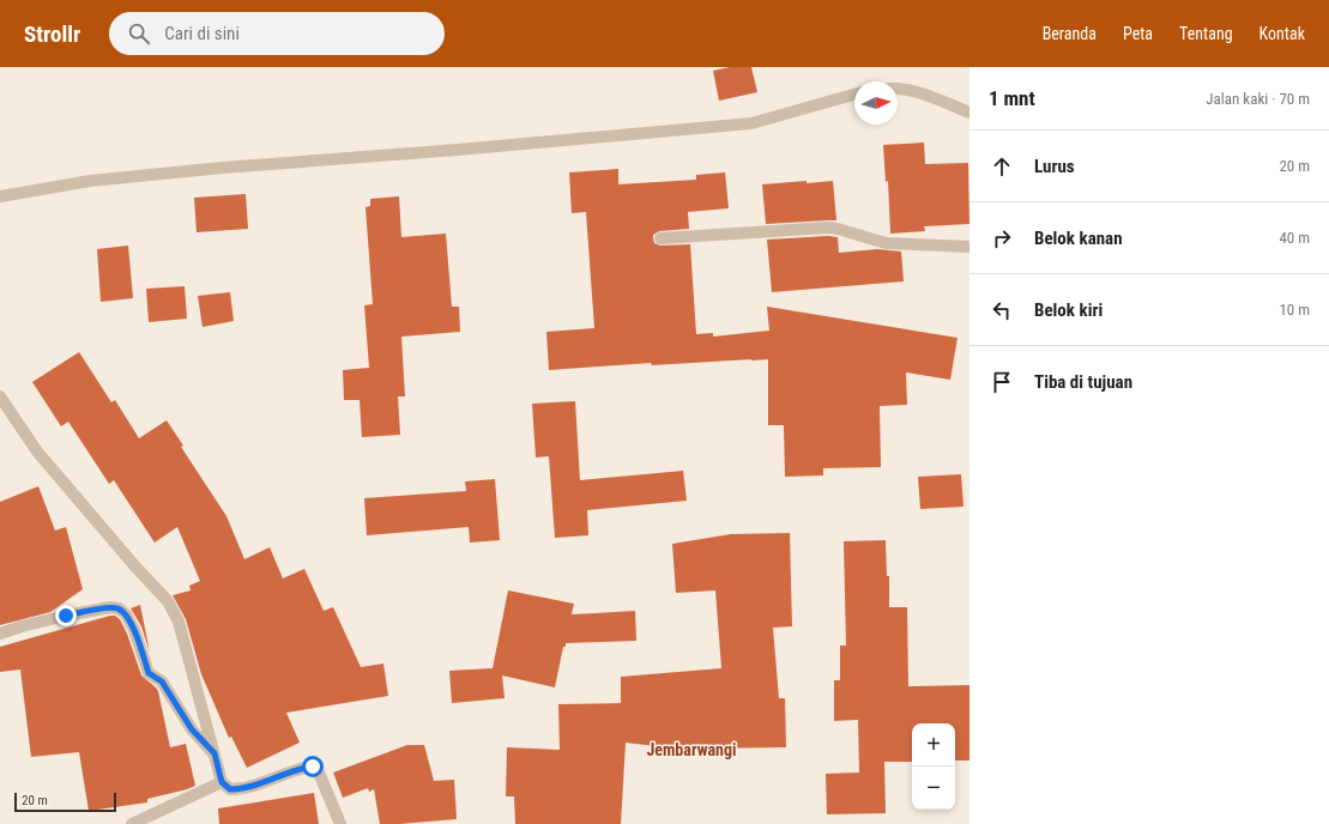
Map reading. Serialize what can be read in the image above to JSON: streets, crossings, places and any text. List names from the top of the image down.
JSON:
{
  "districts": ["Jembarwangi"],
  "scale_bar": "20 m",
  "north": "right",
  "page": {
    "header": "Strollr",
    "search": "Cari di sini",
    "nav": [
      "Beranda",
      "Peta",
      "Tentang",
      "Kontak"
    ],
    "heading": ["1 mnt", "Jalan kaki · 70 m"],
    "list": [
      ["Lurus", "20 m"],
      ["Belok kanan", "40 m"],
      ["Belok kiri", "10 m"],
      "Tiba di tujuan"
    ],
    "map_buttons": ["+", "−"],
    "scale": "20 m"
  }
}
